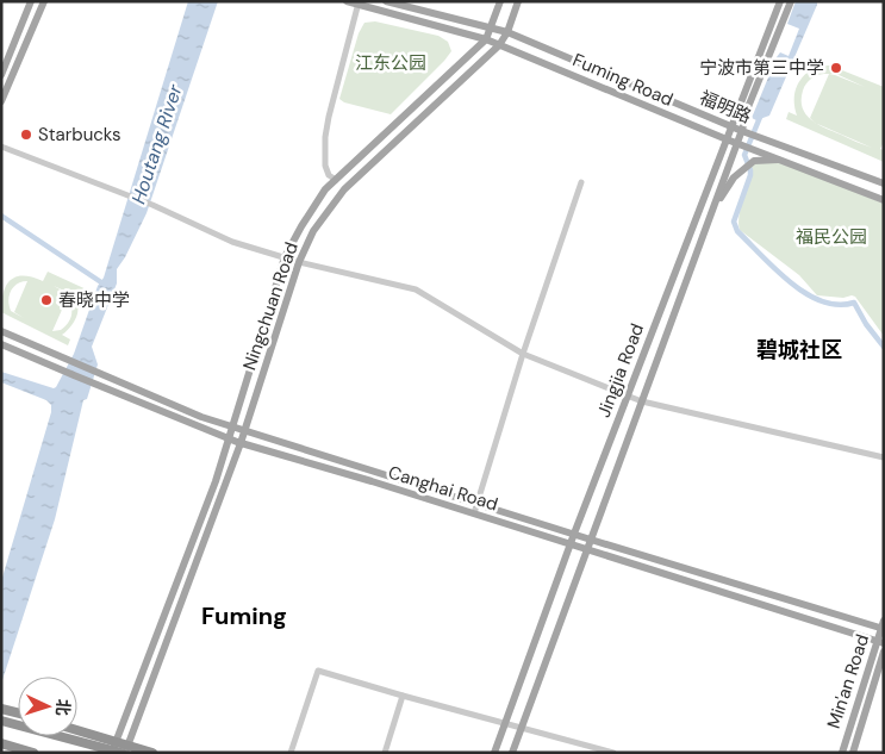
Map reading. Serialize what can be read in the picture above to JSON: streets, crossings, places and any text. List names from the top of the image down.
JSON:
{
  "streets": {
    "main road": [
      "Fuming Road",
      "福明路",
      "Ningchuan Road",
      "Jingjia Road",
      "Canghai Road",
      "Min'an Road"
    ]
  },
  "crossings": [
    ["Fuming Road", "Ningchuan Road"],
    ["Fuming Road", "Jingjia Road"],
    ["福明路", "Ningchuan Road"],
    ["福明路", "Jingjia Road"],
    ["Ningchuan Road", "Canghai Road"],
    ["Jingjia Road", "Canghai Road"],
    ["Canghai Road", "Min'an Road"]
  ],
  "districts": ["碧城社区", "Fuming"],
  "water": ["Houtang River"],
  "parks": ["江东公园", "福民公园"],
  "places": ["宁波市第三中学", "Starbucks", "春晓中学"],
  "north": "right"
}
